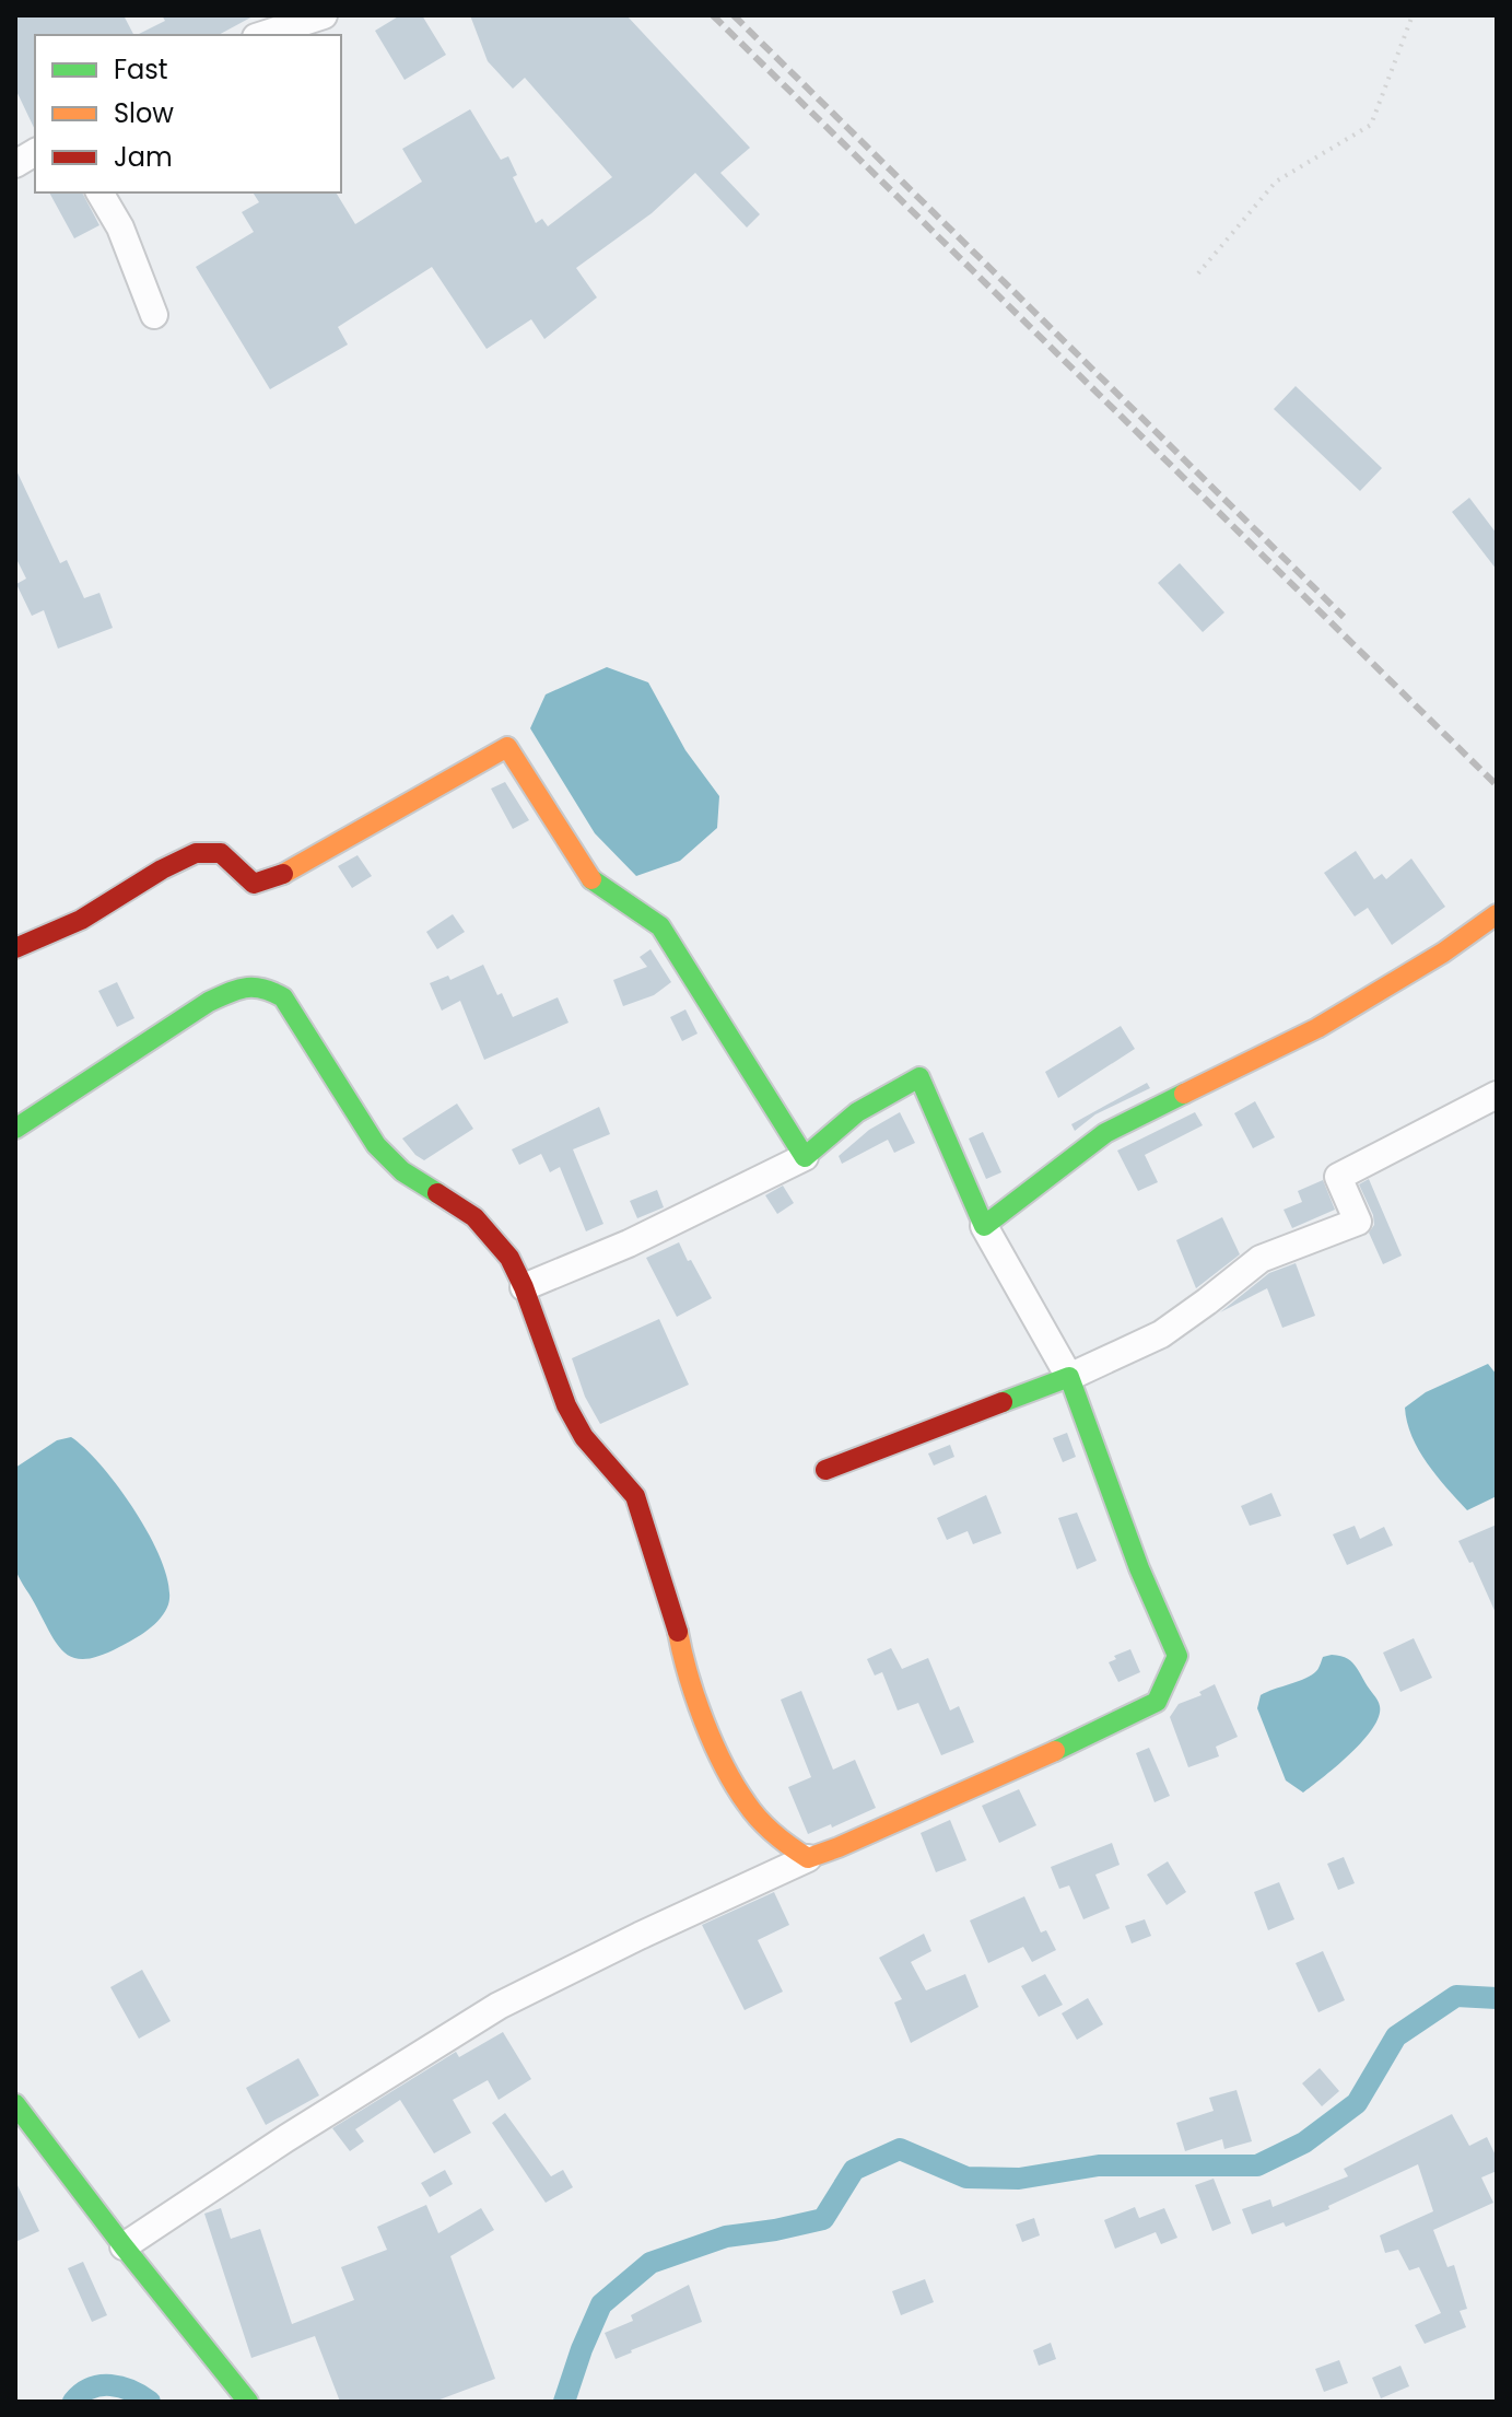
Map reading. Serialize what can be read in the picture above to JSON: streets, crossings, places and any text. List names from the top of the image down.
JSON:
{
  "legend": ["Fast", "Slow", "Jam"]
}
